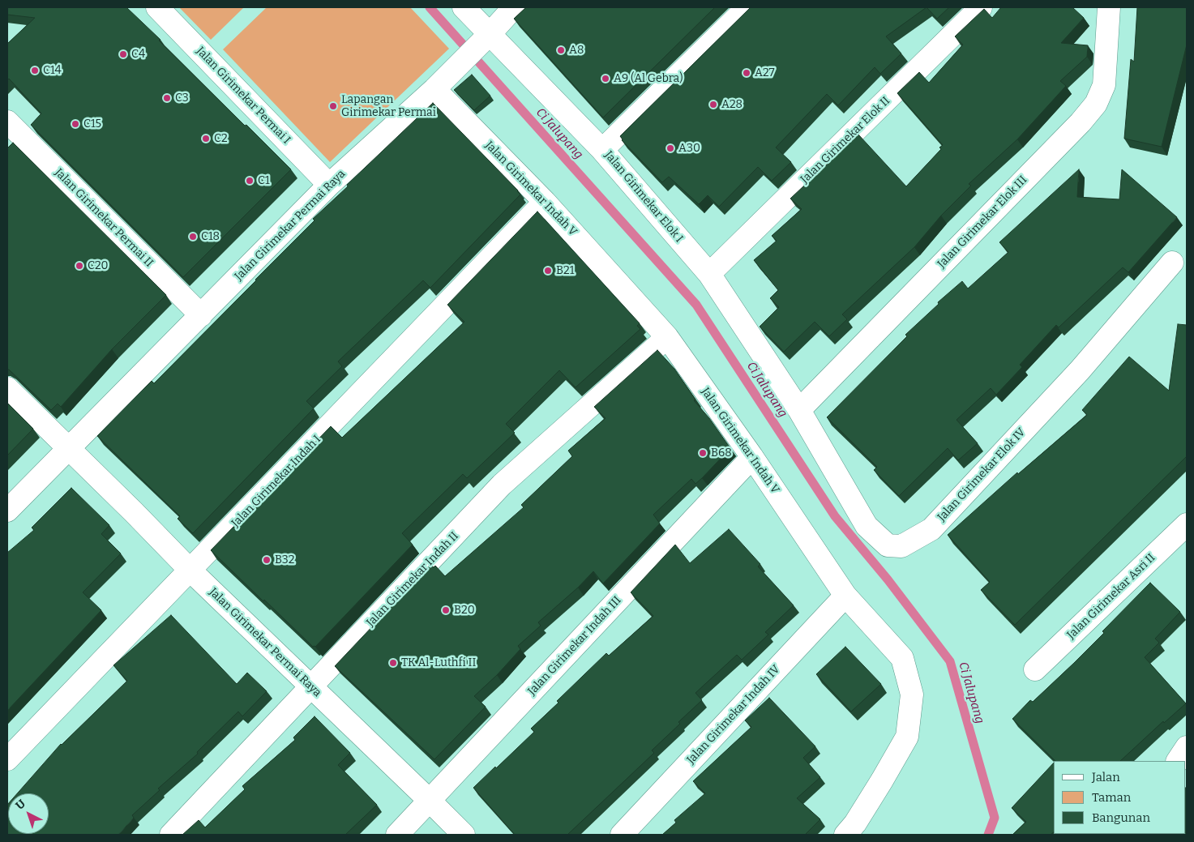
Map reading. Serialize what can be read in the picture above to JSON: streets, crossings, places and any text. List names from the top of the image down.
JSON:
{
  "streets": {
    "street": [
      "Jalan Girimekar Permai I",
      "Jalan Girimekar Elok II",
      "Jalan Girimekar Indah V",
      "Jalan Girimekar Elok I",
      "Jalan Girimekar Permai II",
      "Jalan Girimekar Elok III",
      "Jalan Girimekar Permai Raya",
      "Jalan Girimekar Elok IV",
      "Jalan Girimekar Indah I",
      "Jalan Girimekar Indah II",
      "Jalan Girimekar Asri II",
      "Jalan Girimekar Indah III",
      "Jalan Girimekar Indah IV"
    ]
  },
  "crossings": [
    ["Jalan Girimekar Permai I", "Jalan Girimekar Permai Raya"],
    ["Jalan Girimekar Elok II", "Jalan Girimekar Elok I"],
    ["Jalan Girimekar Indah V", "Jalan Girimekar Permai Raya"],
    ["Jalan Girimekar Indah V", "Jalan Girimekar Indah I"],
    ["Jalan Girimekar Indah V", "Jalan Girimekar Indah II"],
    ["Jalan Girimekar Indah V", "Jalan Girimekar Indah III"],
    ["Jalan Girimekar Indah V", "Jalan Girimekar Indah IV"],
    ["Jalan Girimekar Elok I", "Jalan Girimekar Elok III"],
    ["Jalan Girimekar Elok I", "Jalan Girimekar Elok IV"],
    ["Jalan Girimekar Permai II", "Jalan Girimekar Permai Raya"],
    ["Jalan Girimekar Elok III", "Jalan Girimekar Elok IV"],
    ["Jalan Girimekar Permai Raya", "Jalan Girimekar Indah I"],
    ["Jalan Girimekar Permai Raya", "Jalan Girimekar Indah II"],
    ["Jalan Girimekar Permai Raya", "Jalan Girimekar Indah III"]
  ],
  "water": ["Ci Jalupang"],
  "places": [
    "A8",
    "C4",
    "C14",
    "A27",
    "A9 (Al Gebra)",
    "C3",
    "A28",
    "Lapangan Girimekar Permai",
    "C15",
    "C2",
    "A30",
    "C1",
    "C18",
    "C20",
    "B21",
    "B68",
    "B32",
    "B20",
    "TK Al-Luthfi II"
  ],
  "legend": ["Jalan", "Taman", "Bangunan"],
  "north": "top left"
}
